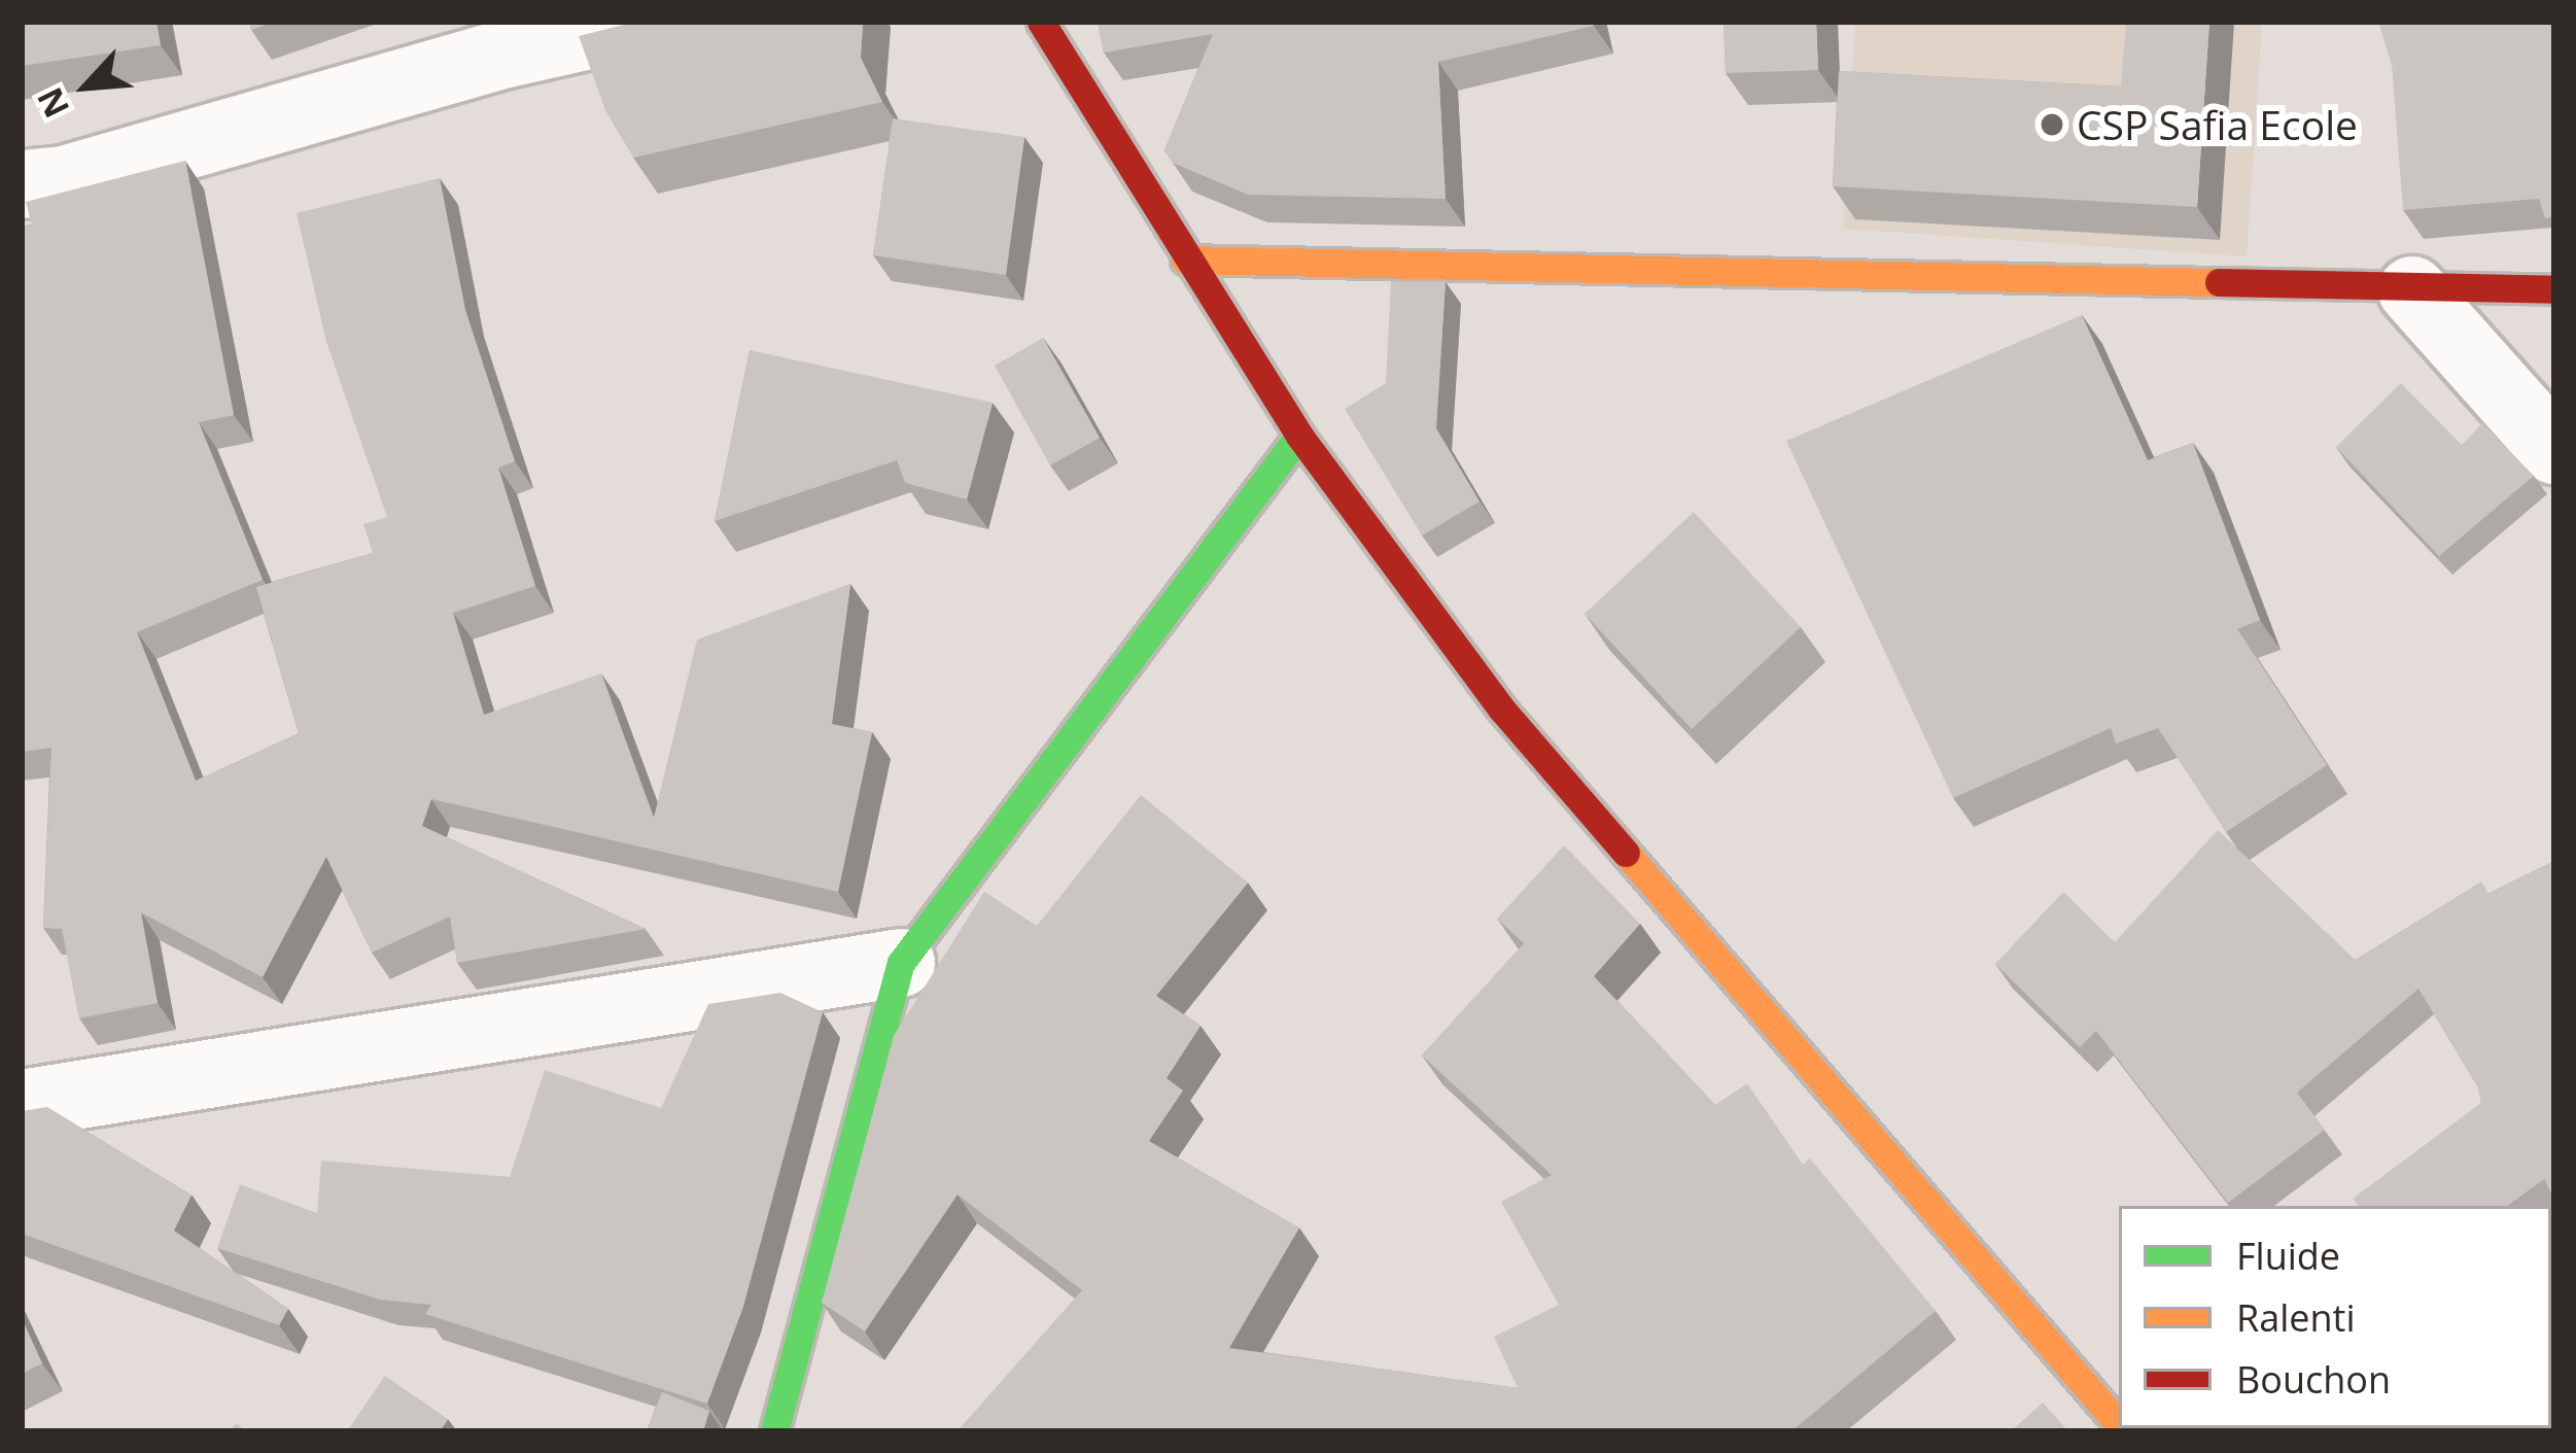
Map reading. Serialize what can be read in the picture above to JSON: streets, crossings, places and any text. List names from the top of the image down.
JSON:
{
  "places": ["CSP Safia Ecole"],
  "legend": ["Fluide", "Ralenti", "Bouchon"],
  "north": "bottom left"
}
